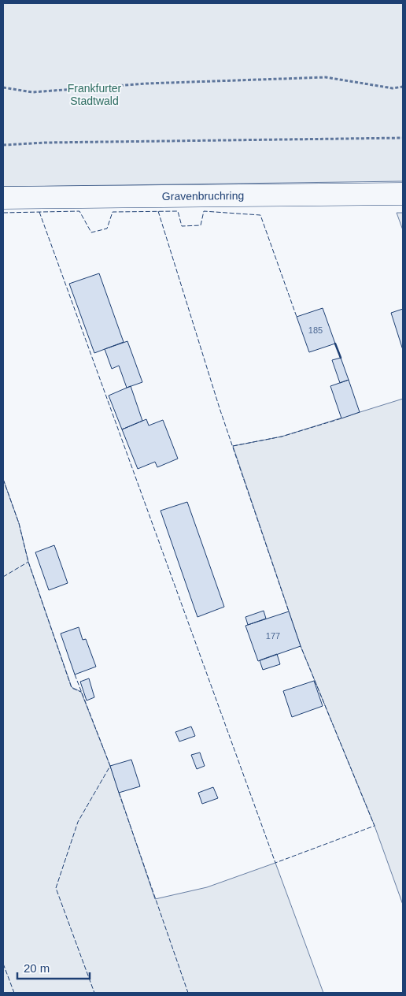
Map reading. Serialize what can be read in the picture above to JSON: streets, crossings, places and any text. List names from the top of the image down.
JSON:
{
  "streets": {
    "street": ["Gravenbruchring"]
  },
  "parks": ["Frankfurter Stadtwald"],
  "house_numbers": ["185", "177"],
  "scale_bar": "20 m"
}
